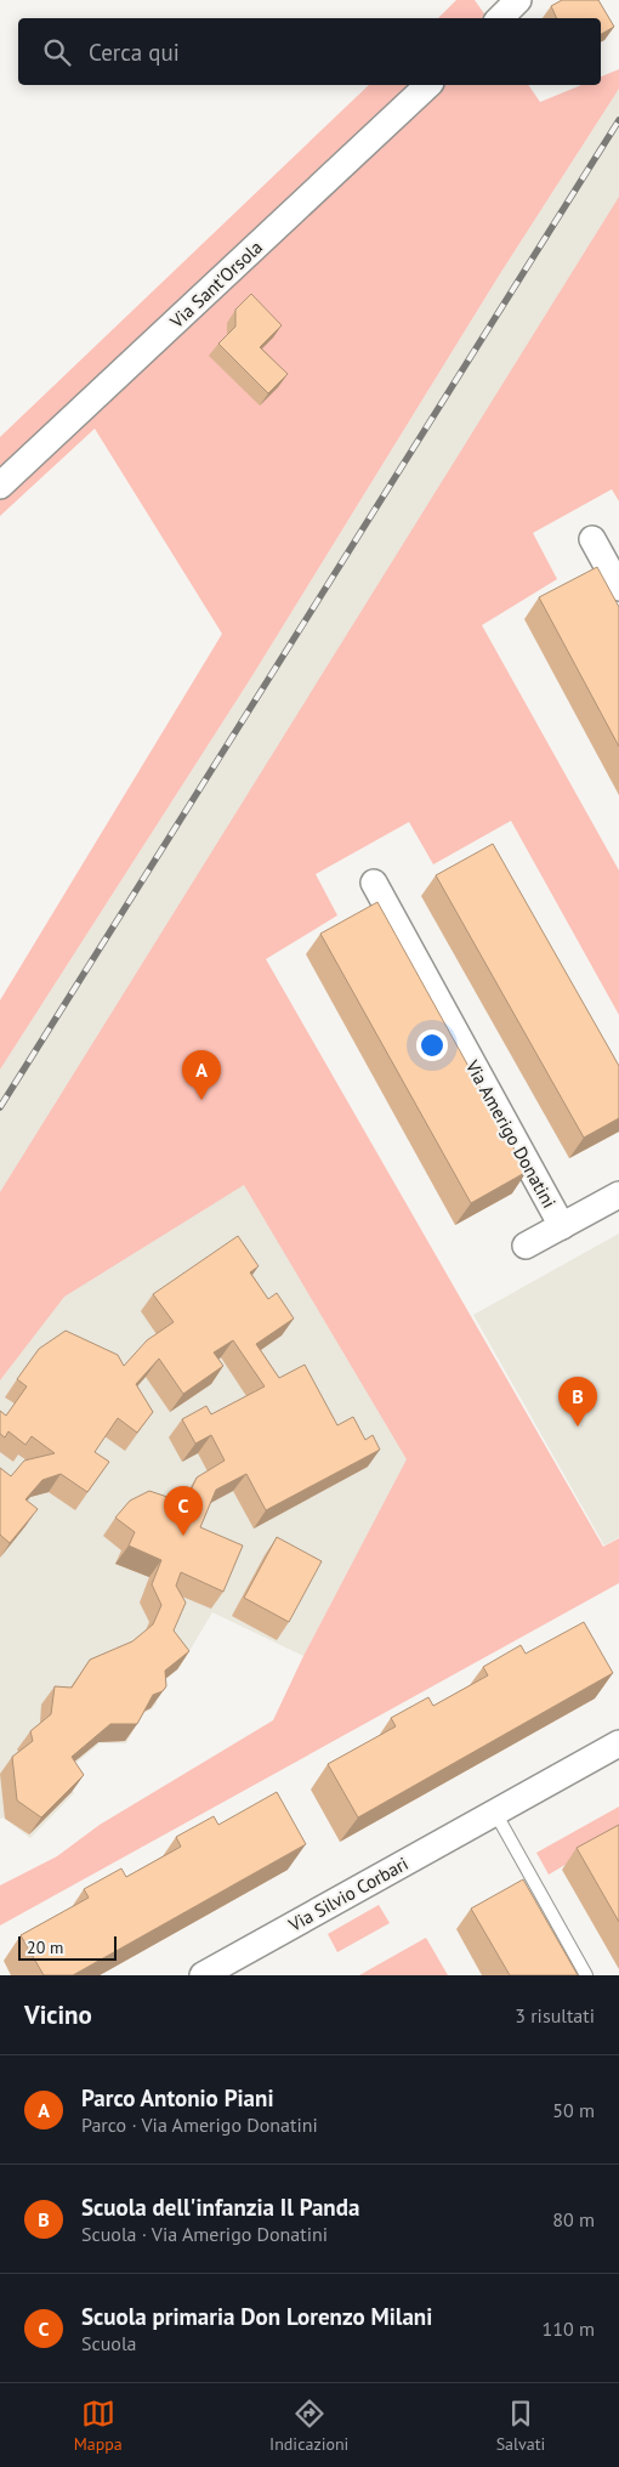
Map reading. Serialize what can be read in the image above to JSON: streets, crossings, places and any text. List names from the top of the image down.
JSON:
{
  "streets": {
    "street": ["Via Sant'Orsola", "Via Amerigo Donatini", "Via Silvio Corbari"]
  },
  "scale_bar": "20 m",
  "page": {
    "search": "Cerca qui",
    "pins": ["A", "B", "C"],
    "scale": "20 m",
    "heading": ["Vicino", "3 risultati"],
    "list": [
      {
        "mark": "A",
        "name": "Parco Antonio Piani",
        "note": "Parco · Via Amerigo Donatini",
        "value": "50 m"
      },
      {
        "mark": "B",
        "name": "Scuola dell'infanzia Il Panda",
        "note": "Scuola · Via Amerigo Donatini",
        "value": "80 m"
      },
      {
        "mark": "C",
        "name": "Scuola primaria Don Lorenzo Milani",
        "note": "Scuola",
        "value": "110 m"
      }
    ],
    "nav": ["Mappa", "Indicazioni", "Salvati"]
  }
}
